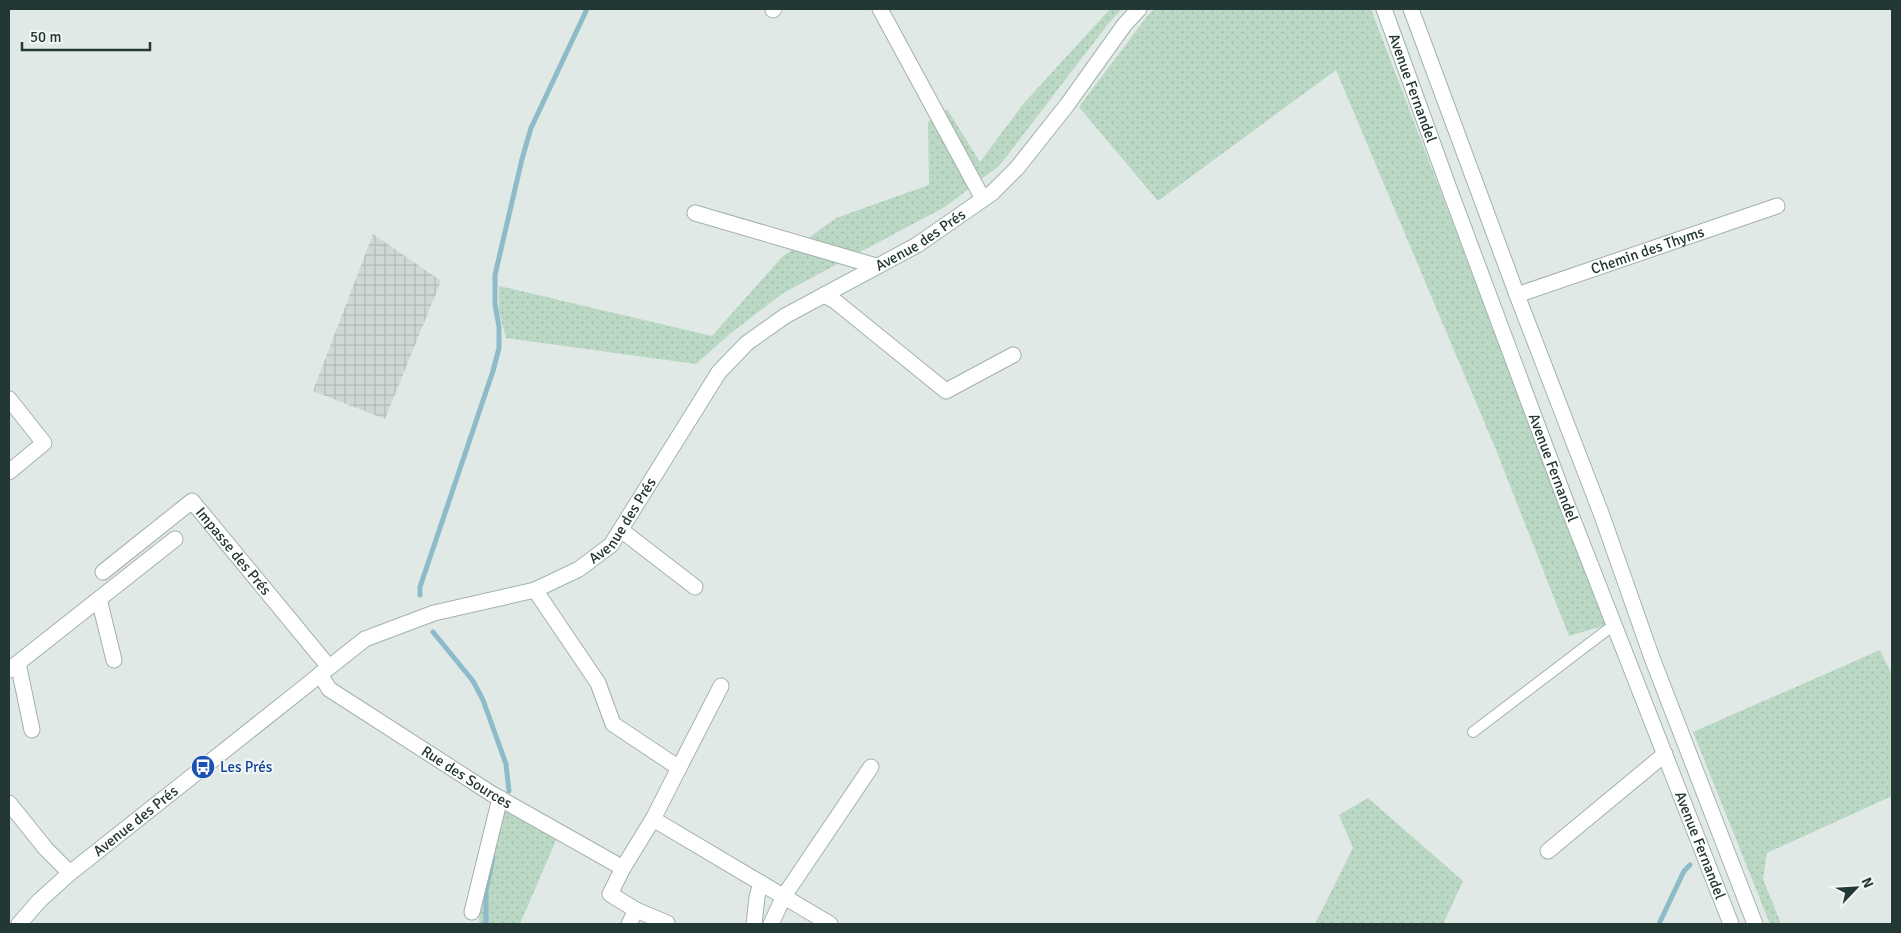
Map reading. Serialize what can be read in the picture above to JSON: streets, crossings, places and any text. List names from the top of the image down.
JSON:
{
  "streets": {
    "street": [
      "Avenue Fernandel",
      "Avenue des Prés",
      "Chemin des Thyms",
      "Impasse des Prés",
      "Rue des Sources"
    ]
  },
  "crossings": [
    ["Avenue Fernandel", "Chemin des Thyms"],
    ["Avenue des Prés", "Impasse des Prés"],
    ["Avenue des Prés", "Rue des Sources"],
    ["Impasse des Prés", "Rue des Sources"]
  ],
  "places": {
    "bus stop": ["Les Prés"]
  },
  "scale_bar": "50 m",
  "north": "top right"
}
